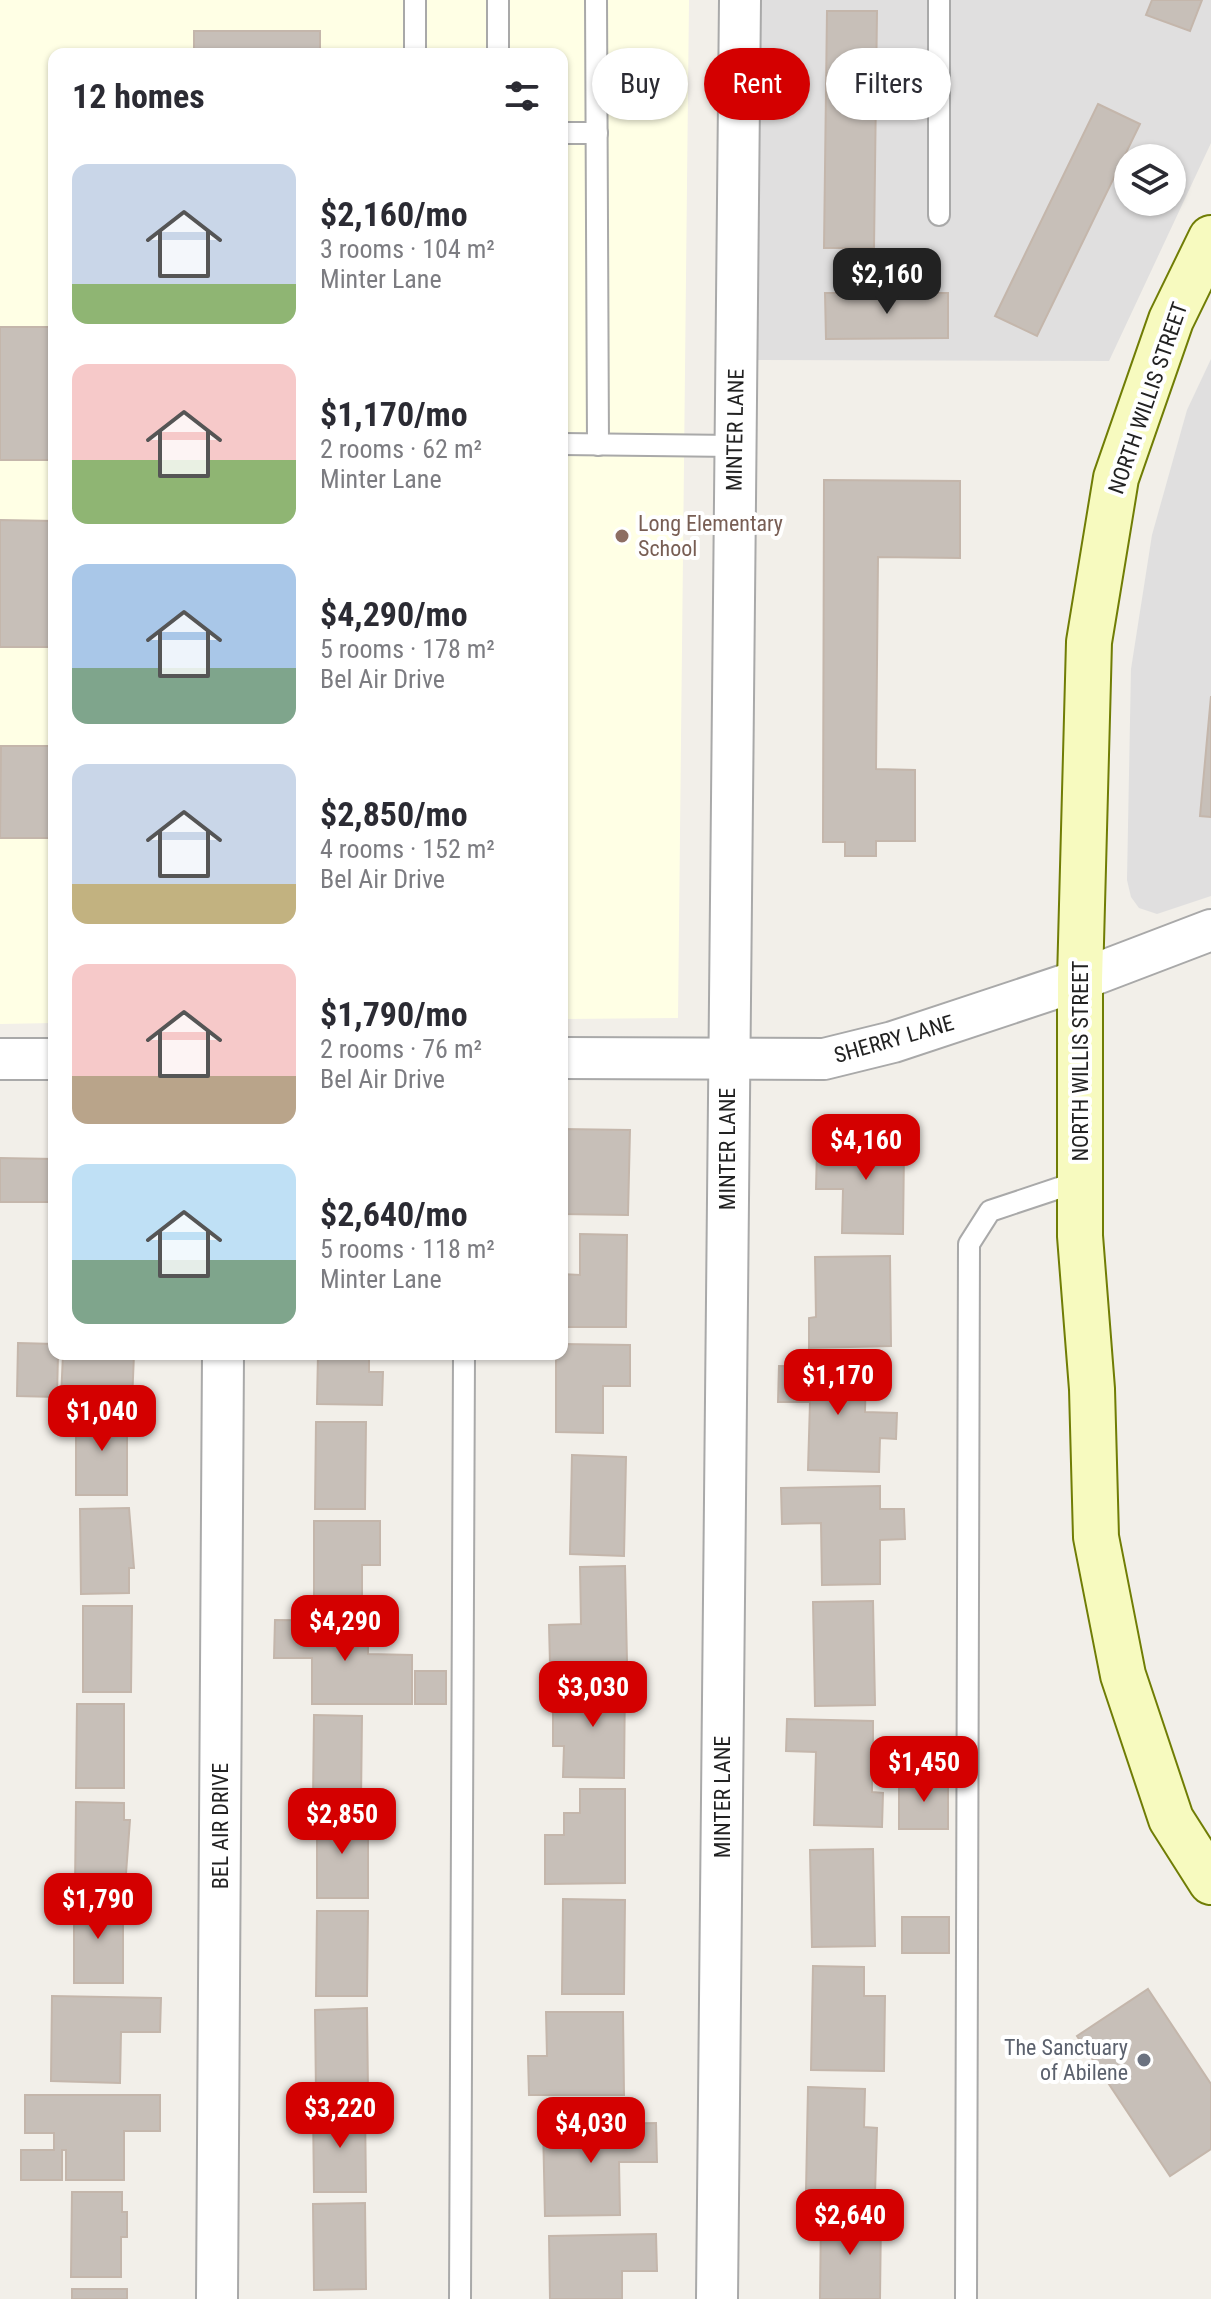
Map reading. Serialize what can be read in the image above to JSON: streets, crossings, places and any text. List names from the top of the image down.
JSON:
{
  "streets": {
    "street": [
      "NORTH WILLIS STREET",
      "MINTER LANE",
      "SHERRY LANE",
      "BEL AIR DRIVE"
    ]
  },
  "crossings": [
    ["NORTH WILLIS STREET", "SHERRY LANE"],
    ["MINTER LANE", "SHERRY LANE"]
  ],
  "places": ["Long Elementary School", "The Sanctuary of Abilene"],
  "page": {
    "chip": ["Buy", "Rent", "Filters"],
    "heading": "12 homes",
    "list": [
      {
        "name": "$2,160/mo",
        "note": "3 rooms · 104 m² · Minter Lane"
      },
      {
        "name": "$1,170/mo",
        "note": "2 rooms · 62 m² · Minter Lane"
      },
      {
        "name": "$4,290/mo",
        "note": "5 rooms · 178 m² · Bel Air Drive"
      },
      {
        "name": "$2,850/mo",
        "note": "4 rooms · 152 m² · Bel Air Drive"
      },
      {
        "name": "$1,790/mo",
        "note": "2 rooms · 76 m² · Bel Air Drive"
      },
      {
        "name": "$2,640/mo",
        "note": "5 rooms · 118 m² · Minter Lane"
      }
    ],
    "price": [
      "$2,160",
      "$4,160",
      "$1,170",
      "$1,040",
      "$4,290",
      "$3,030",
      "$1,450",
      "$2,850",
      "$1,790",
      "$3,220",
      "$4,030",
      "$2,640"
    ]
  }
}
